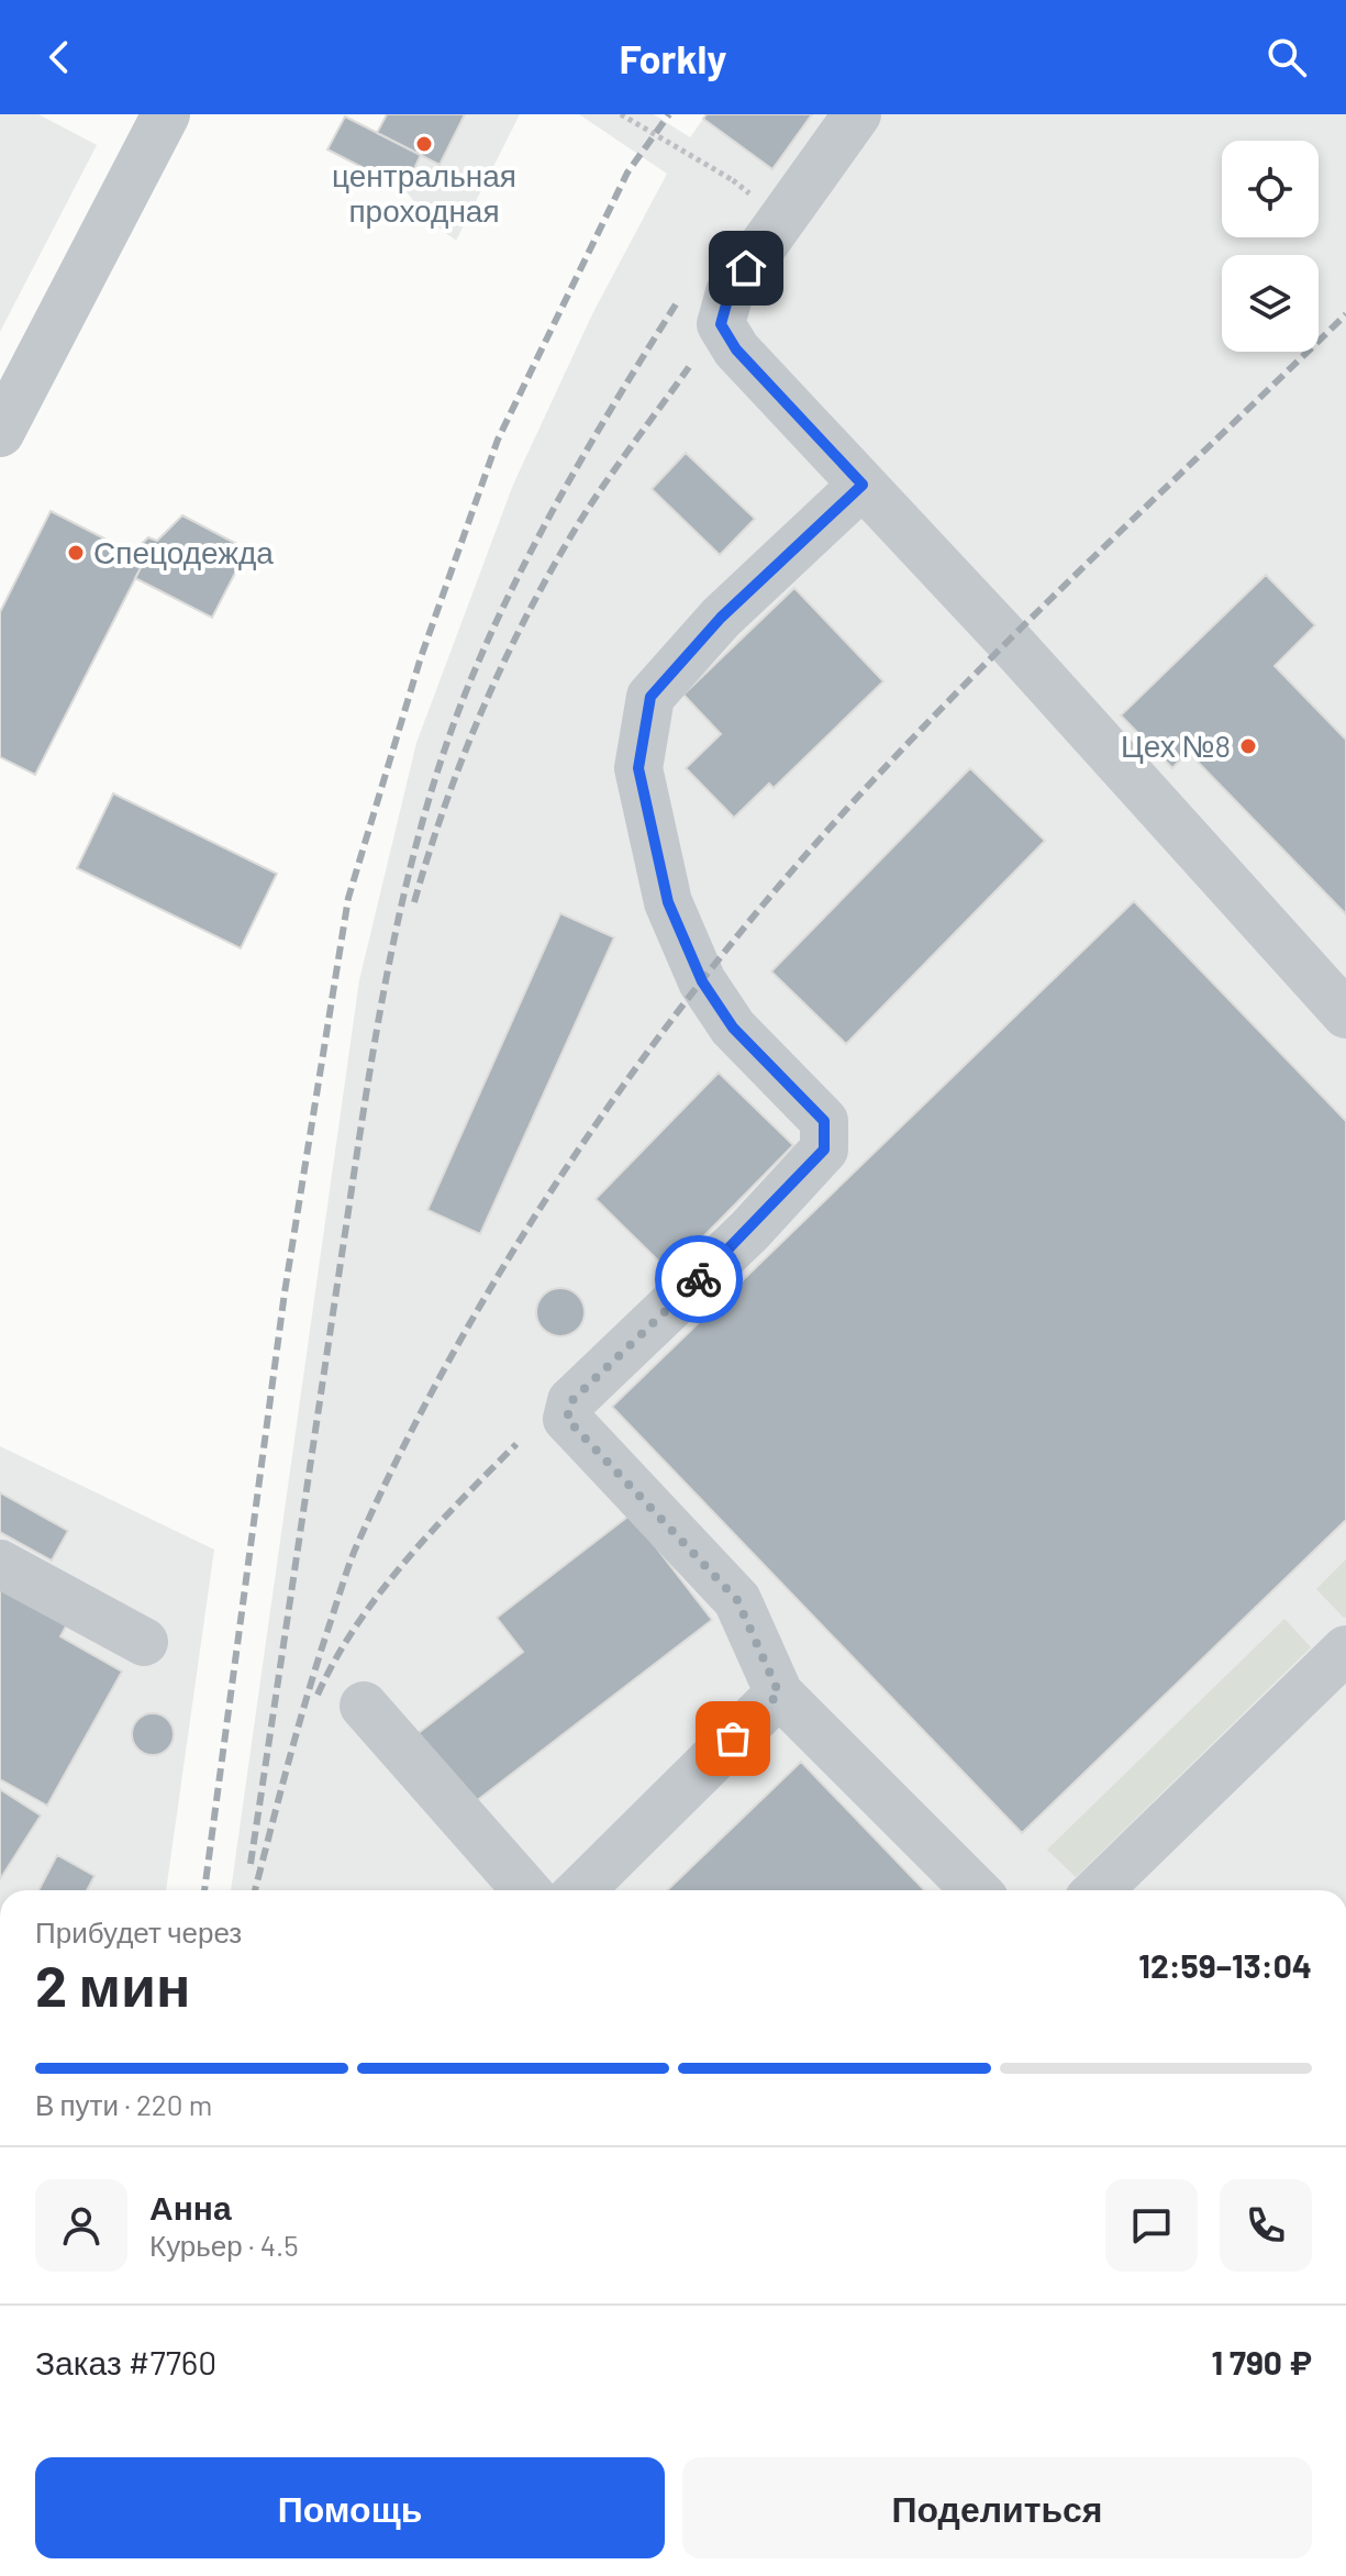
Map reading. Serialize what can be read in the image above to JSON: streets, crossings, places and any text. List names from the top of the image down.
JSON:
{
  "places": ["центральная проходная", "Спецодежда", "Цех №8"],
  "page": {
    "header": "Forkly",
    "heading": ["2 мин", "Прибудет через", "12:59–13:04"],
    "panel": [
      "Анна",
      "Курьер · 4.5",
      "Заказ #7760",
      "1 790 ₽"
    ],
    "bar": "В пути · 220 m",
    "buttons": ["Помощь", "Поделиться"]
  }
}
